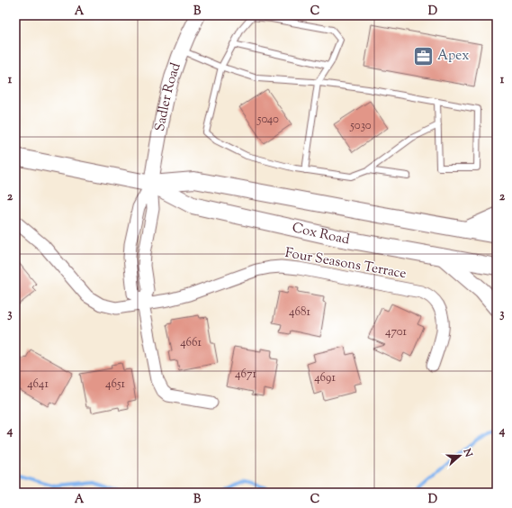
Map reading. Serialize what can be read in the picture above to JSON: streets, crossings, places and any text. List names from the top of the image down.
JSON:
{
  "streets": {
    "main road": ["Cox Road"],
    "street": ["Sadler Road", "Four Seasons Terrace"]
  },
  "crossings": [
    ["Sadler Road", "Cox Road"]
  ],
  "places": {
    "office": ["Apex"]
  },
  "house_numbers": [
    "5040",
    "5030",
    "4681",
    "4701",
    "4661",
    "4671",
    "4691",
    "4641",
    "4651"
  ],
  "north": "right",
  "grid": {
    "columns": [
      "A",
      "B",
      "C",
      "D"
    ],
    "rows": [
      "1",
      "2",
      "3",
      "4"
    ]
  }
}
